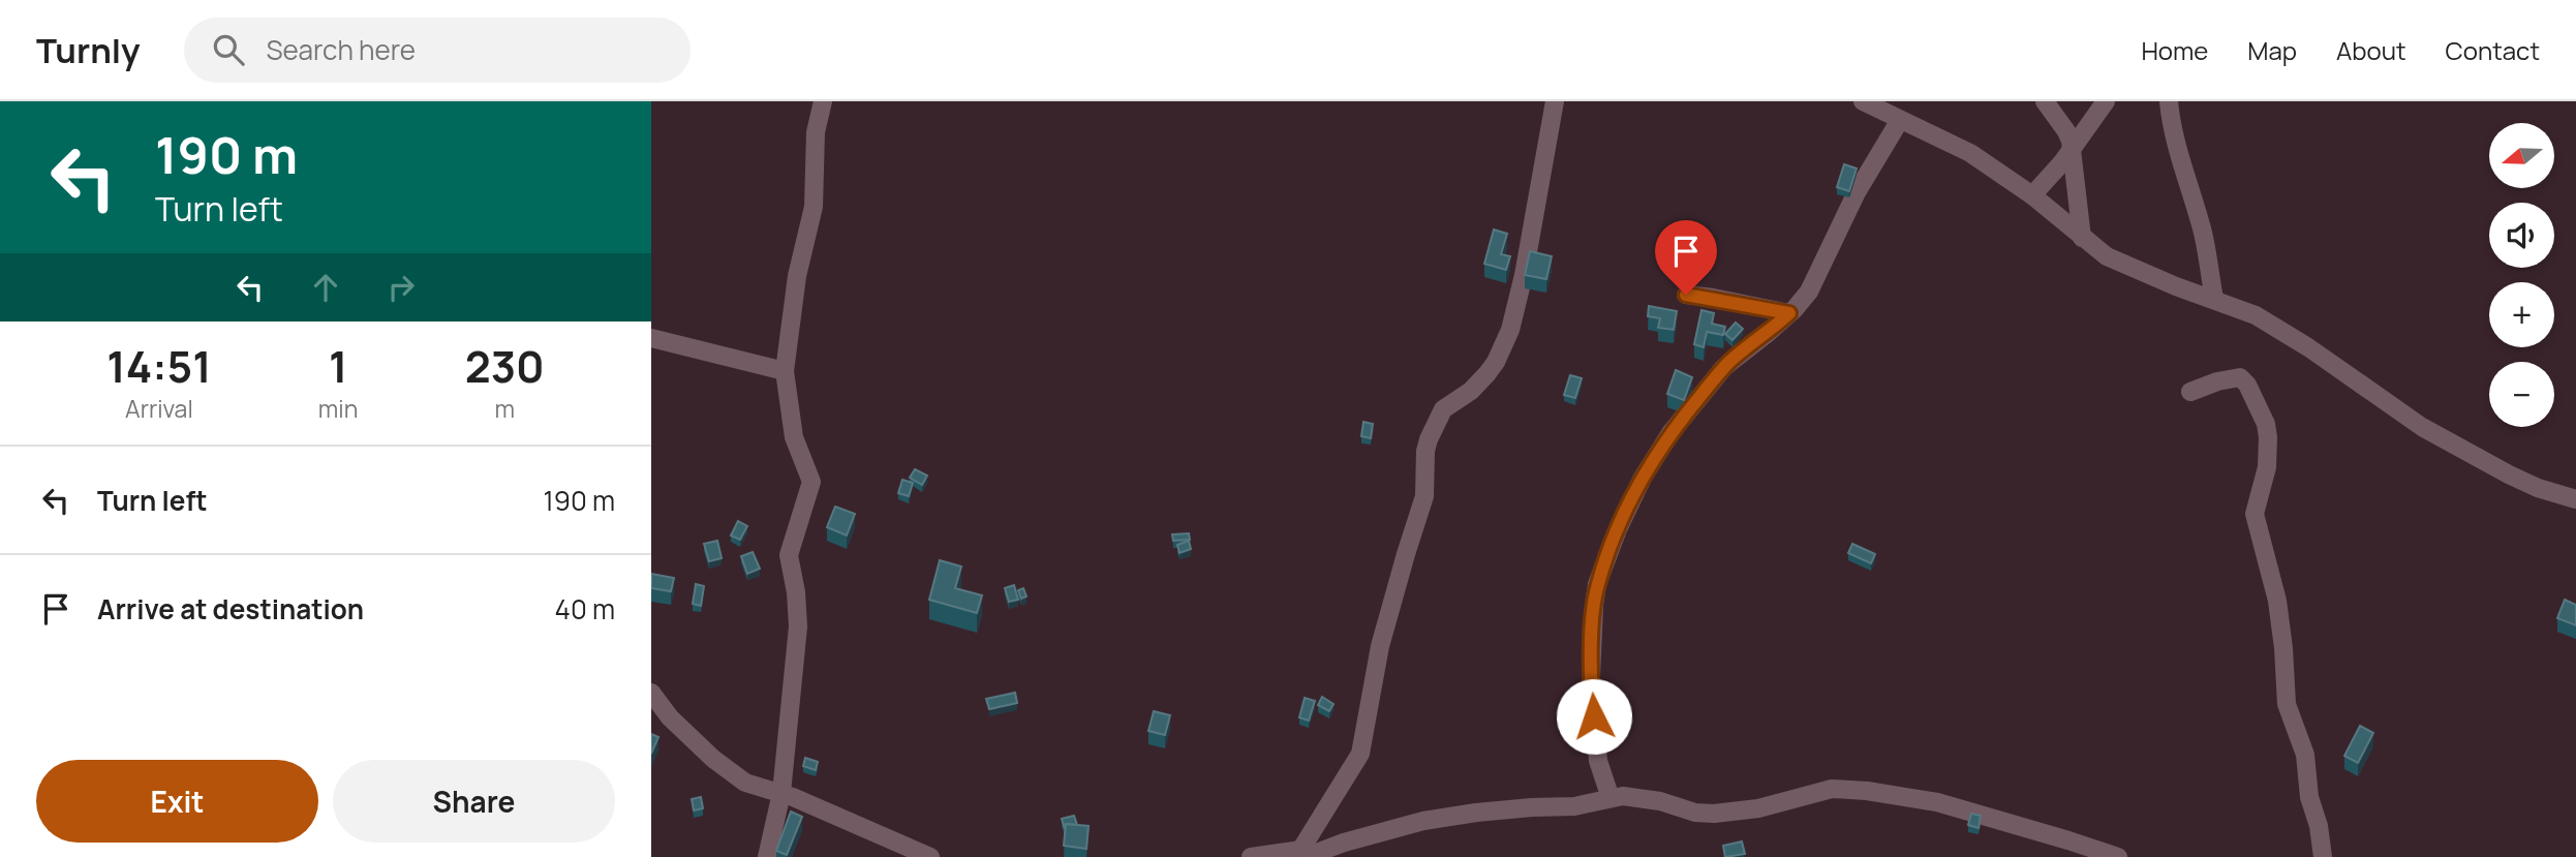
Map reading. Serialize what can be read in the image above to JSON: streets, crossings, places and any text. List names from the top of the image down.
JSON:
{
  "north": "left",
  "page": {
    "header": "Turnly",
    "search": "Search here",
    "nav": [
      "Home",
      "Map",
      "About",
      "Contact"
    ],
    "turn": ["190 m", "Turn left"],
    "map_buttons": ["+", "−"],
    "eta": [
      "14:51",
      "Arrival",
      "1",
      "min",
      "230",
      "m"
    ],
    "list": [
      {
        "name": "Turn left",
        "value": "190 m"
      },
      {
        "name": "Arrive at destination",
        "value": "40 m"
      }
    ],
    "buttons": ["Exit", "Share"]
  }
}
